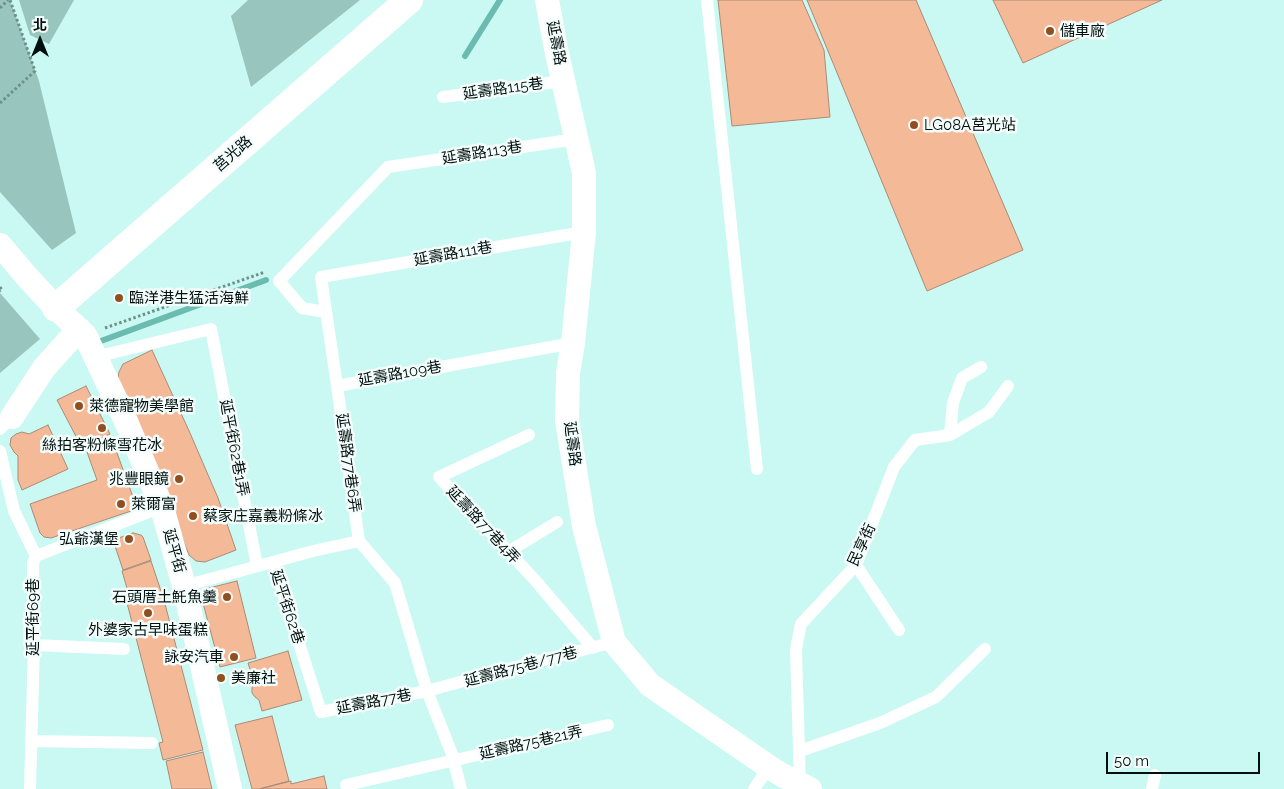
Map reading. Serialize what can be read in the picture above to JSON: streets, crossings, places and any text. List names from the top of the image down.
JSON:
{
  "streets": {
    "street": ["延壽路", "莒光路", "延平街"],
    "lane": [
      "延壽路115巷",
      "延壽路113巷",
      "延壽路111巷",
      "延壽路109巷",
      "延平街62巷1弄",
      "延壽路77巷6弄",
      "延壽路77巷4弄",
      "民享街",
      "延平街62巷",
      "延平街69巷",
      "延壽路75巷/77巷",
      "延壽路77巷",
      "延壽路75巷21弄"
    ]
  },
  "crossings": [
    ["延壽路", "延壽路115巷"],
    ["延壽路", "延壽路113巷"],
    ["延壽路", "延壽路111巷"],
    ["延壽路", "延壽路109巷"],
    ["延壽路", "延壽路77巷4弄"],
    ["延壽路", "民享街"],
    ["延壽路", "延壽路75巷/77巷"],
    ["莒光路", "延平街"],
    ["延壽路111巷", "延壽路109巷"],
    ["延壽路109巷", "延壽路77巷6弄"],
    ["延平街62巷1弄", "延平街"],
    ["延平街62巷1弄", "延平街62巷"],
    ["延壽路77巷4弄", "延壽路75巷/77巷"],
    ["延平街", "延平街62巷"],
    ["延平街62巷", "延壽路77巷"],
    ["延壽路75巷/77巷", "延壽路77巷"]
  ],
  "places": [
    "儲車廠",
    "LG08A莒光站",
    "臨洋港生猛活海鮮",
    "萊德寵物美學館",
    "絲拍客粉條雪花冰",
    "兆豐眼鏡",
    "萊爾富",
    "蔡家庄嘉義粉條冰",
    "弘爺漢堡",
    "石頭厝土魠魚羹",
    "外婆家古早味蛋糕",
    "詠安汽車",
    "美廉社"
  ],
  "scale_bar": "50 m",
  "north": "top"
}
